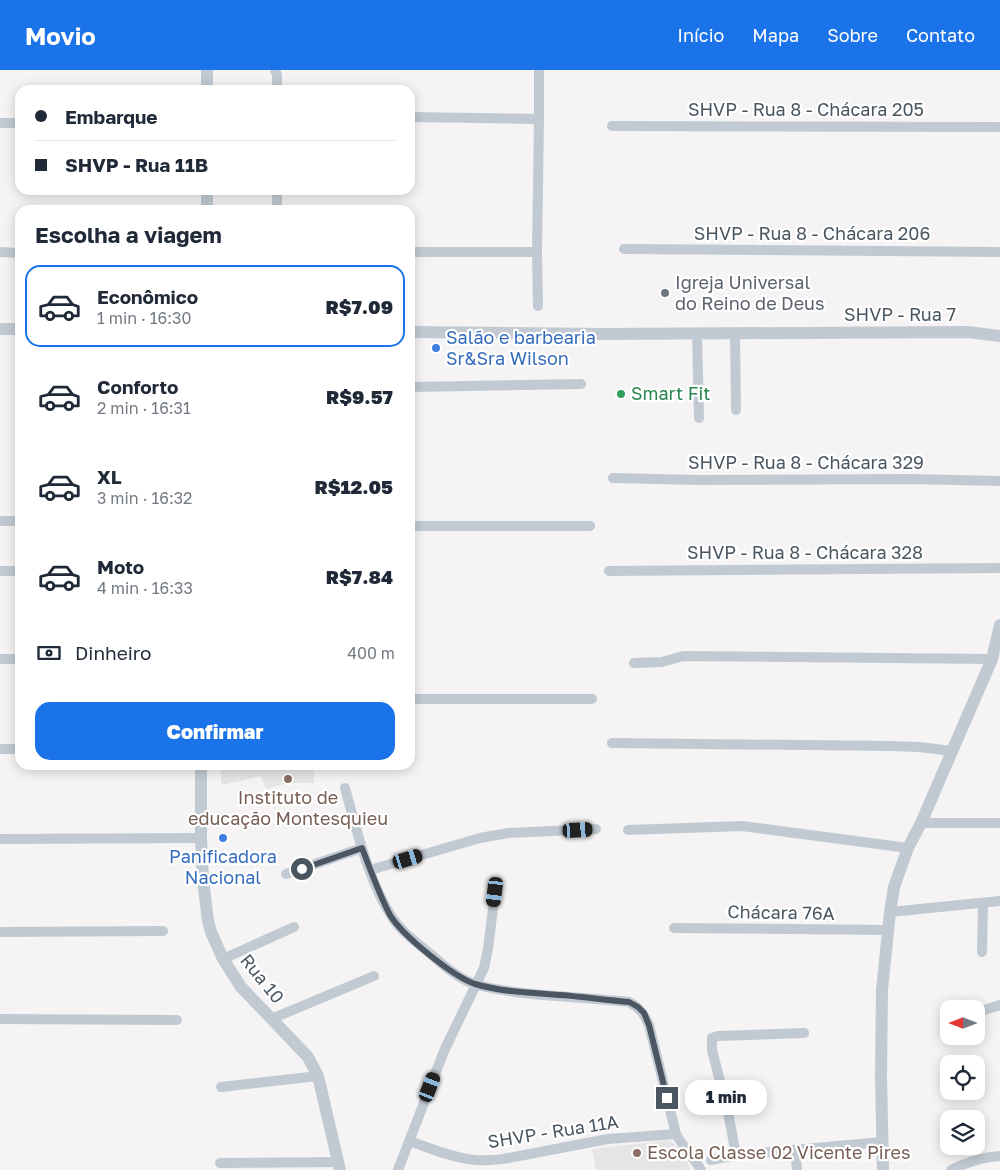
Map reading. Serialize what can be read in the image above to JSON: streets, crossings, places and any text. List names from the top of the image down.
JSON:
{
  "streets": {
    "street": [
      "SHVP - Rua 8 - Chácara 205",
      "SHVP - Rua 8 - Chácara 206",
      "SHVP - Rua 7",
      "SHVP - Rua 8 - Chácara 329",
      "SHVP - Rua 8 - Chácara 328",
      "Chácara 76A",
      "Rua 10",
      "SHVP - Rua 11A"
    ]
  },
  "places": [
    "Igreja Universal do Reino de Deus",
    "Salão e barbearia Sr&Sra Wilson",
    "Smart Fit",
    "Instituto de educação Montesquieu",
    "Panificadora Nacional",
    "Escola Classe 02 Vicente Pires"
  ],
  "north": "left",
  "page": {
    "header": "Movio",
    "nav": [
      "Início",
      "Mapa",
      "Sobre",
      "Contato"
    ],
    "banner": ["Embarque", "SHVP - Rua 11B"],
    "heading": "Escolha a viagem",
    "list": [
      {
        "name": "Econômico",
        "note": "1 min · 16:30",
        "value": "R$7.09"
      },
      {
        "name": "Conforto",
        "note": "2 min · 16:31",
        "value": "R$9.57"
      },
      {
        "name": "XL",
        "note": "3 min · 16:32",
        "value": "R$12.05"
      },
      {
        "name": "Moto",
        "note": "4 min · 16:33",
        "value": "R$7.84"
      }
    ],
    "pay": ["Dinheiro", "400 m"],
    "buttons": "Confirmar",
    "bubble": "1 min"
  }
}
